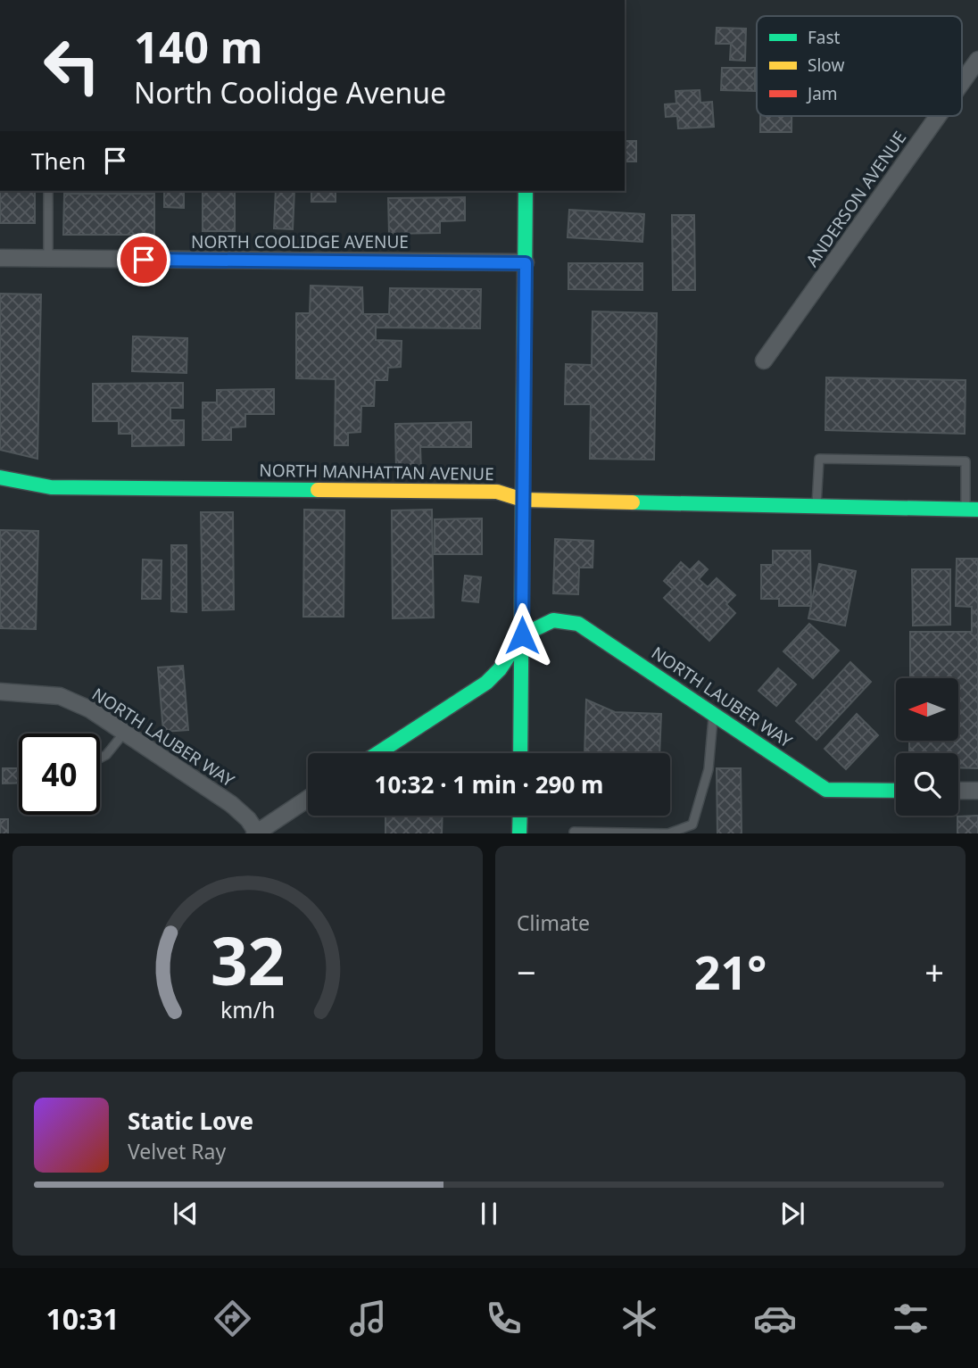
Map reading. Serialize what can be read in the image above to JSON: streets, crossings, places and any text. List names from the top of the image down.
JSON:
{
  "streets": {
    "street": [
      "ANDERSON AVENUE",
      "NORTH COOLIDGE AVENUE",
      "NORTH MANHATTAN AVENUE",
      "NORTH LAUBER WAY"
    ]
  },
  "legend": ["Fast", "Slow", "Jam"],
  "north": "left",
  "page": {
    "turn": ["140 m", "North Coolidge Avenue"],
    "then": "Then",
    "limit": "40",
    "trip": "10:32 · 1 min · 290 m",
    "tile": "Climate",
    "heat": ["−", "21°", "+"],
    "song": ["Static Love", "Velvet Ray"],
    "tabs": "10:31",
    "gauge": ["32", "km/h"]
  }
}
